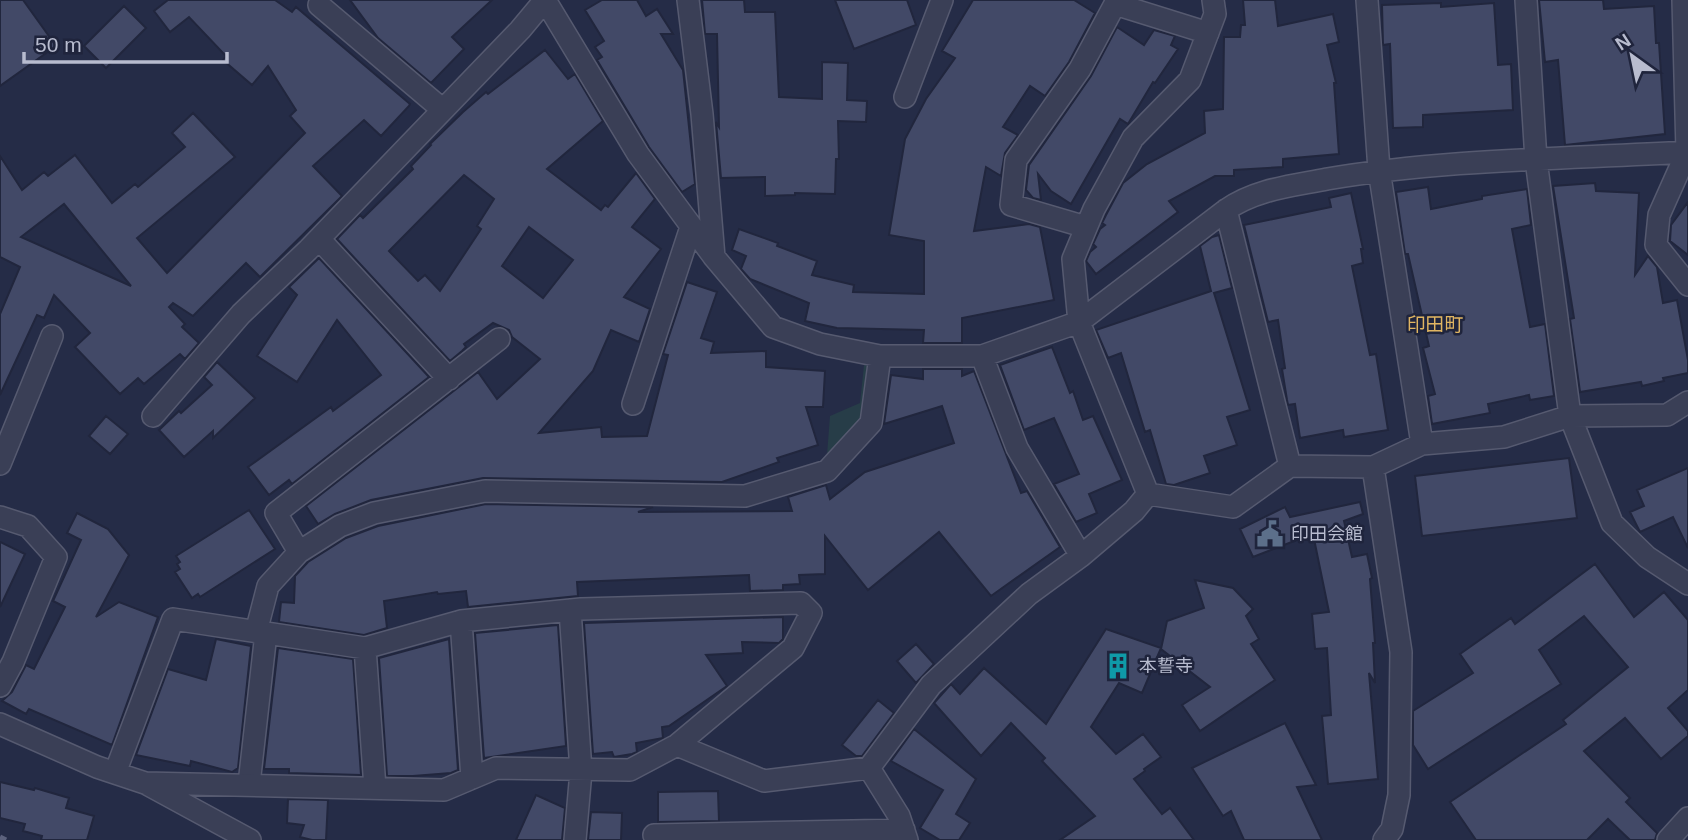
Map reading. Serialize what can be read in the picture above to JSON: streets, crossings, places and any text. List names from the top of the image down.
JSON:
{
  "districts": ["印田町"],
  "places": {
    "public building": ["印田会館"],
    "building": ["本誓寺"]
  },
  "scale_bar": "50 m",
  "north": "top left"
}
